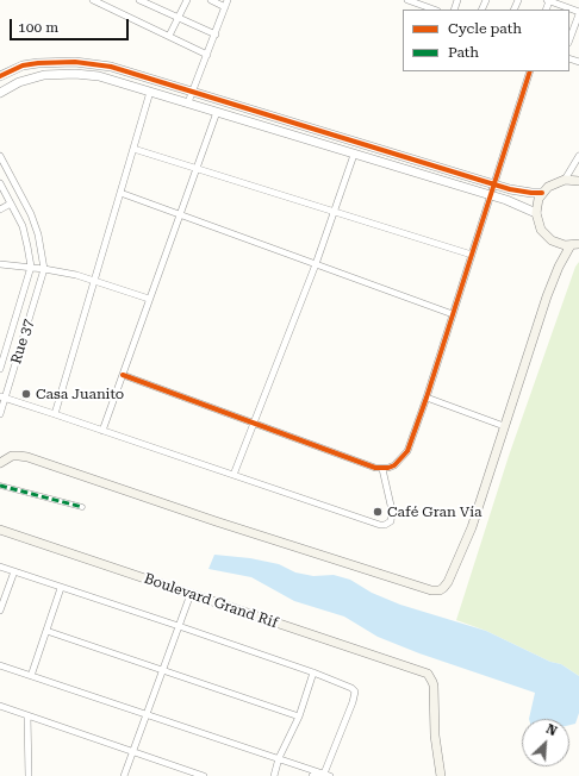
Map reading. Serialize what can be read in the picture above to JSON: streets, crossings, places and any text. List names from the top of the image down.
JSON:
{
  "streets": {
    "main road": ["Boulevard Grand Rif"],
    "street": ["Rue 37"]
  },
  "places": ["Casa Juanito", "Café Gran Vía"],
  "legend": ["Cycle path", "Path"],
  "scale_bar": "100 m",
  "north": "top right"
}
